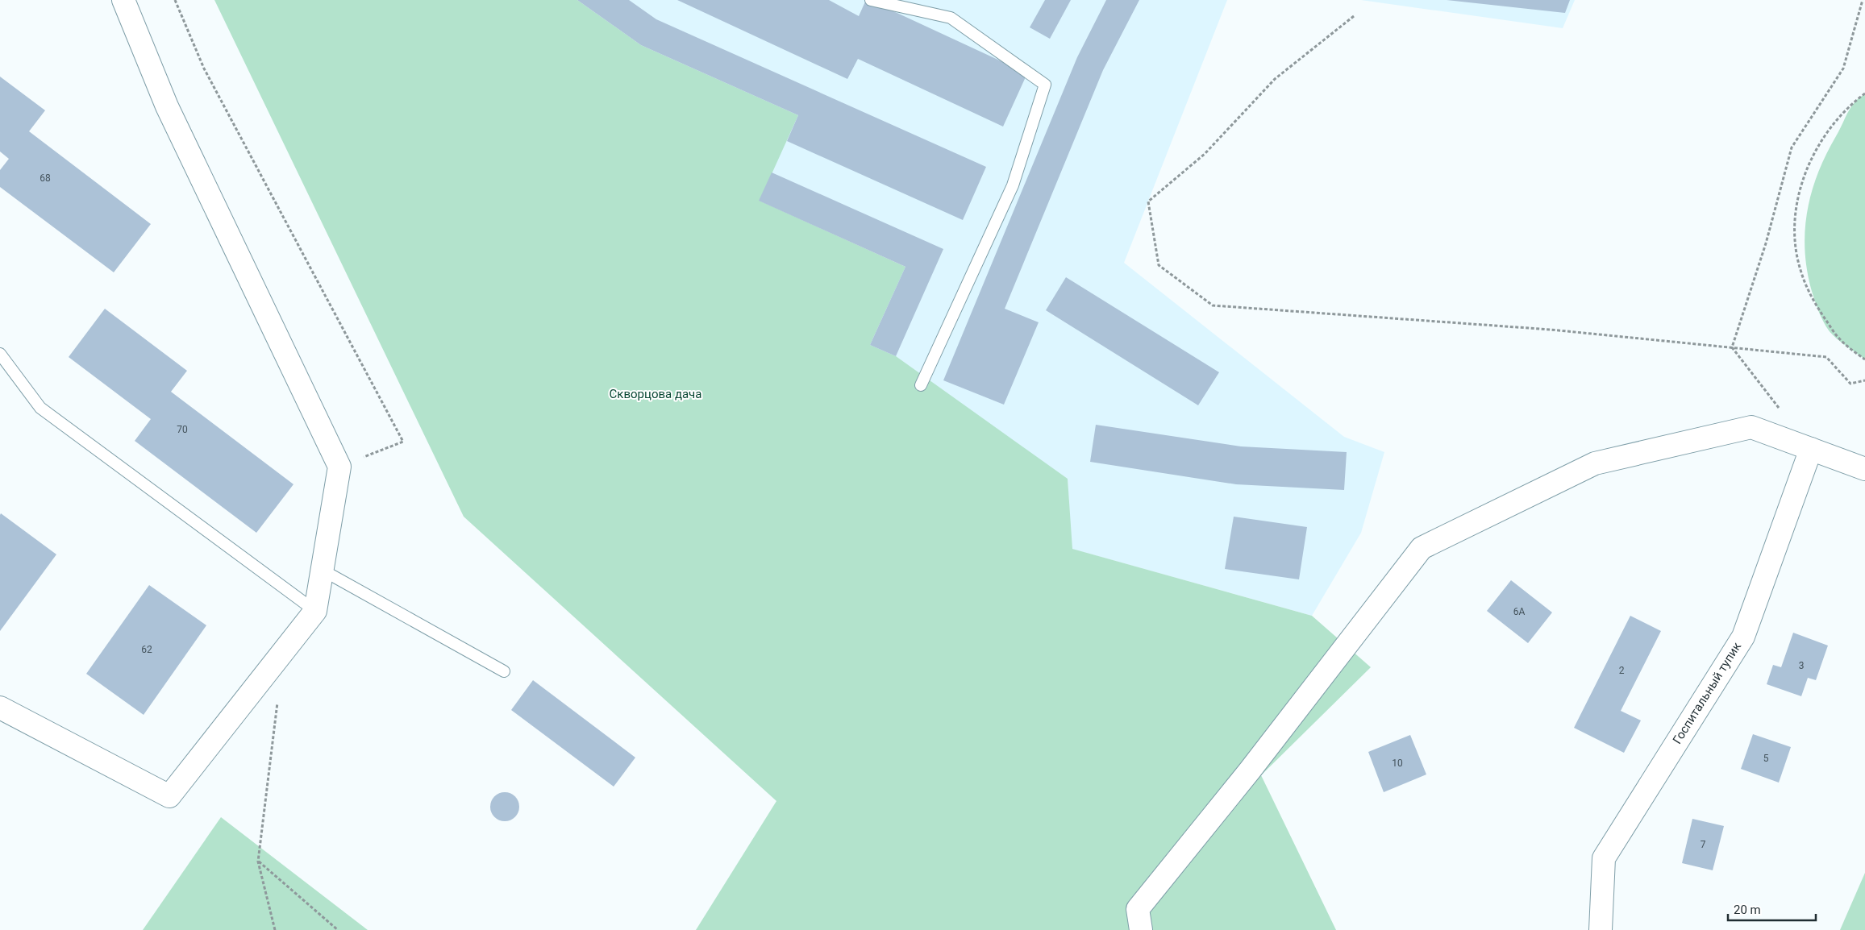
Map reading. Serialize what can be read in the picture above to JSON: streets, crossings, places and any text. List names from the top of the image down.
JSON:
{
  "streets": {
    "street": ["Госпитальный тупик"]
  },
  "parks": ["Скворцова дача"],
  "house_numbers": [
    "68",
    "70",
    "6А",
    "62",
    "3",
    "2",
    "5",
    "10",
    "7"
  ],
  "scale_bar": "20 m"
}
